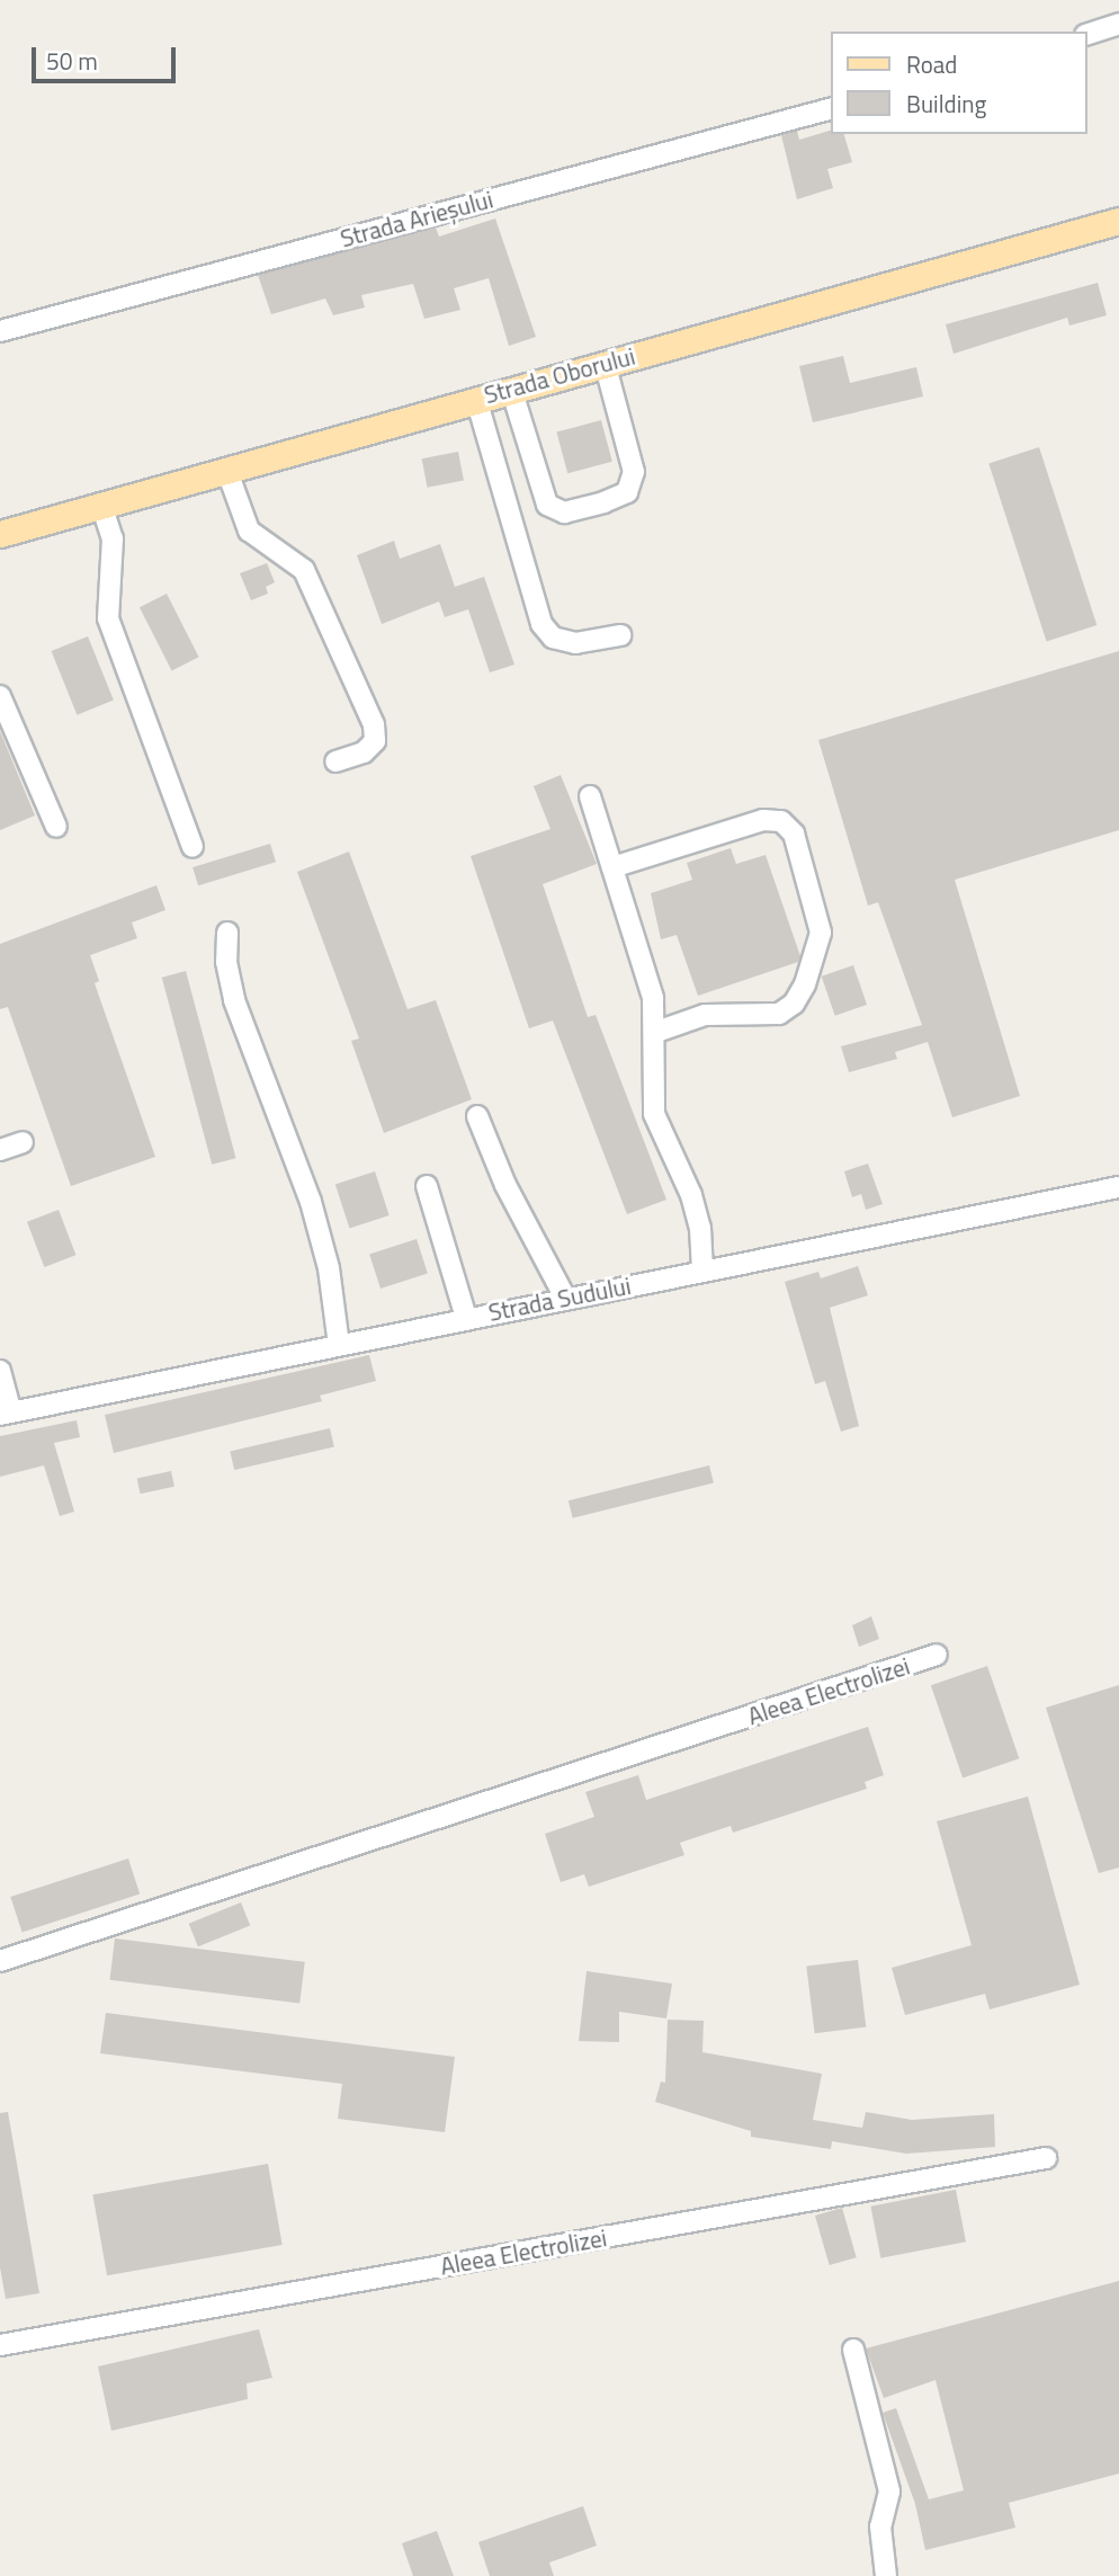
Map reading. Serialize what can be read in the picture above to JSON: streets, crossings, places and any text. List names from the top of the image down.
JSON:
{
  "streets": {
    "main road": ["Strada Oborului"],
    "street": ["Strada Arieșului", "Strada Sudului", "Aleea Electrolizei"]
  },
  "legend": ["Road", "Building"],
  "scale_bar": "50 m"
}
